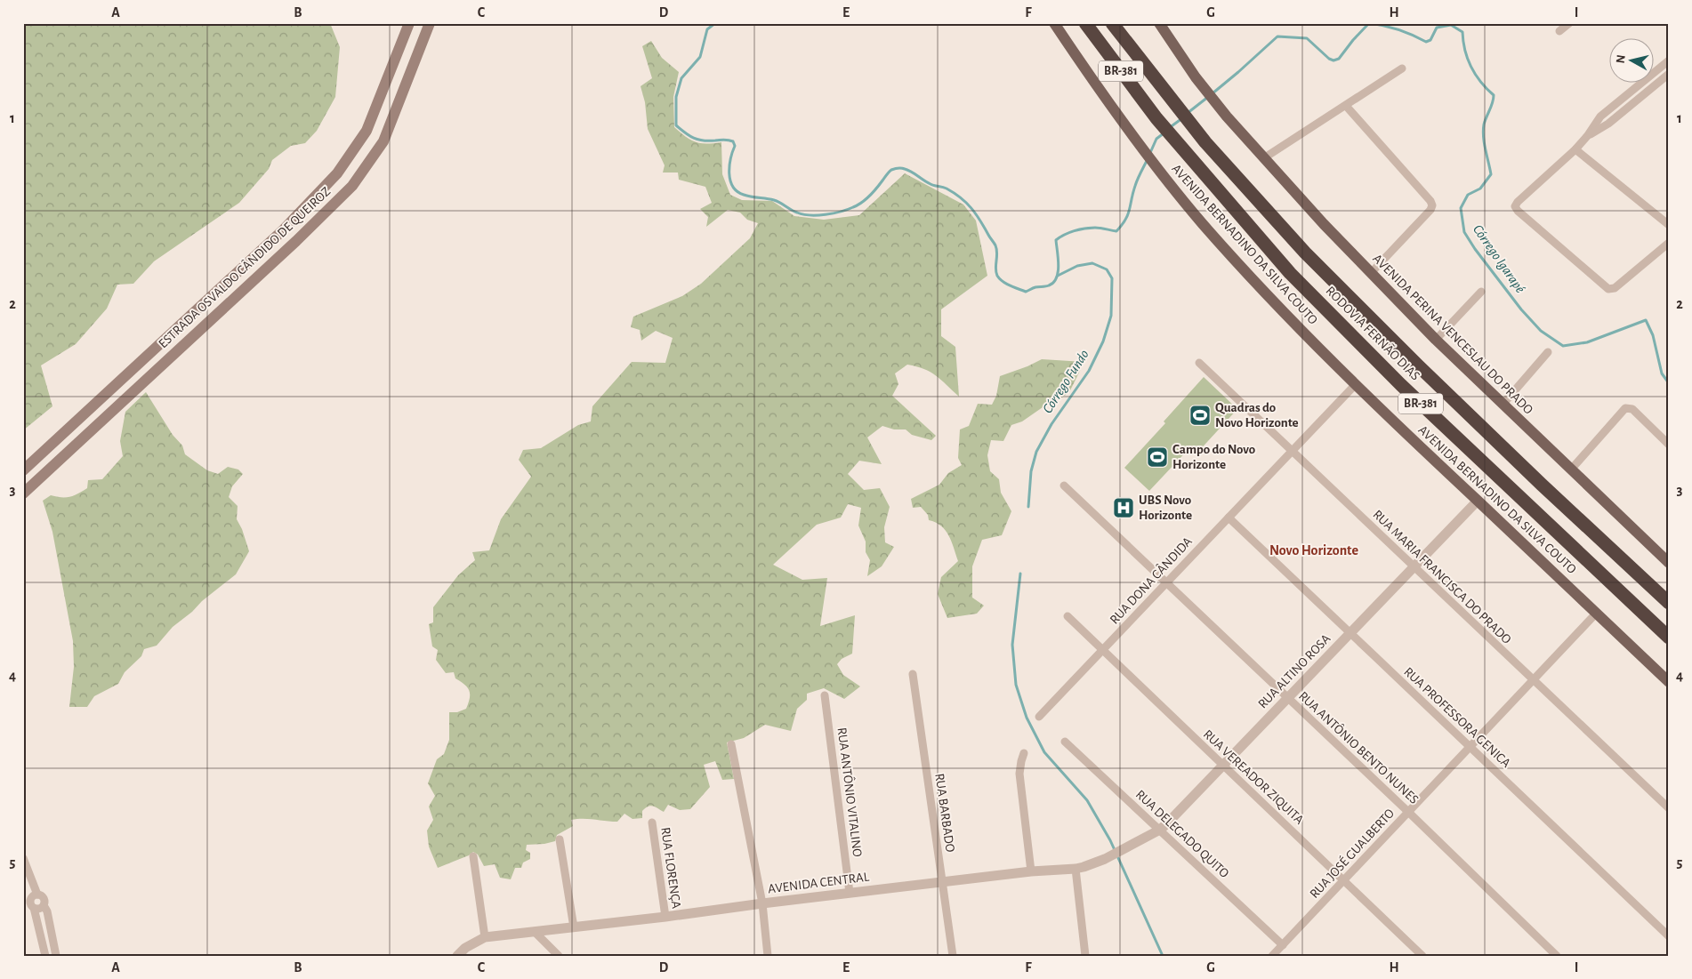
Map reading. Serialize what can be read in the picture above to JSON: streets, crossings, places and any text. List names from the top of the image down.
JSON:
{
  "streets": {
    "highway": ["BR-381", "RODOVIA FERNÃO DIAS"],
    "main road": ["AVENIDA BERNADINO DA SILVA COUTO", "ESTRADA OSVALDO CÂNDIDO DE QUEIROZ", "AVENIDA PERINA VENCESLAU DO PRADO"],
    "street": [
      "RUA MARIA FRANCISCA DO PRADO",
      "RUA DONA CÂNDIDA",
      "RUA ALTINO ROSA",
      "RUA PROFESSORA GENICA",
      "RUA ANTÔNIO BENTO NUNES",
      "RUA VEREADOR ZIQUITA",
      "RUA ANTÔNIO VITALINO",
      "RUA BARBADO",
      "RUA DELEGADO QUITO",
      "RUA JOSÉ GUALBERTO",
      "RUA FLORENÇA",
      "AVENIDA CENTRAL"
    ]
  },
  "crossings": [
    ["AVENIDA BERNADINO DA SILVA COUTO", "RUA DONA CÂNDIDA"],
    ["AVENIDA BERNADINO DA SILVA COUTO", "RUA ALTINO ROSA"],
    ["AVENIDA BERNADINO DA SILVA COUTO", "RUA JOSÉ GUALBERTO"],
    ["RUA MARIA FRANCISCA DO PRADO", "RUA DONA CÂNDIDA"],
    ["RUA MARIA FRANCISCA DO PRADO", "RUA ALTINO ROSA"],
    ["RUA MARIA FRANCISCA DO PRADO", "RUA JOSÉ GUALBERTO"],
    ["RUA DONA CÂNDIDA", "RUA PROFESSORA GENICA"],
    ["RUA DONA CÂNDIDA", "RUA ANTÔNIO BENTO NUNES"],
    ["RUA DONA CÂNDIDA", "RUA VEREADOR ZIQUITA"],
    ["RUA ALTINO ROSA", "RUA PROFESSORA GENICA"],
    ["RUA ALTINO ROSA", "RUA ANTÔNIO BENTO NUNES"],
    ["RUA ALTINO ROSA", "RUA VEREADOR ZIQUITA"],
    ["RUA ALTINO ROSA", "RUA DELEGADO QUITO"],
    ["RUA ALTINO ROSA", "AVENIDA CENTRAL"],
    ["RUA PROFESSORA GENICA", "RUA JOSÉ GUALBERTO"],
    ["RUA ANTÔNIO BENTO NUNES", "RUA JOSÉ GUALBERTO"],
    ["RUA VEREADOR ZIQUITA", "RUA JOSÉ GUALBERTO"],
    ["RUA ANTÔNIO VITALINO", "AVENIDA CENTRAL"],
    ["RUA BARBADO", "AVENIDA CENTRAL"],
    ["RUA DELEGADO QUITO", "RUA JOSÉ GUALBERTO"],
    ["RUA FLORENÇA", "AVENIDA CENTRAL"]
  ],
  "districts": ["Novo Horizonte"],
  "water": ["Córrego Igarapé", "Córrego Fundo"],
  "places": {
    "sports": ["Quadras do Novo Horizonte", "Campo do Novo Horizonte"],
    "hospital": ["UBS Novo Horizonte"]
  },
  "north": "left",
  "grid": {
    "columns": [
      "A",
      "B",
      "C",
      "D",
      "E",
      "F",
      "G",
      "H",
      "I"
    ],
    "rows": [
      "1",
      "2",
      "3",
      "4",
      "5"
    ]
  }
}
